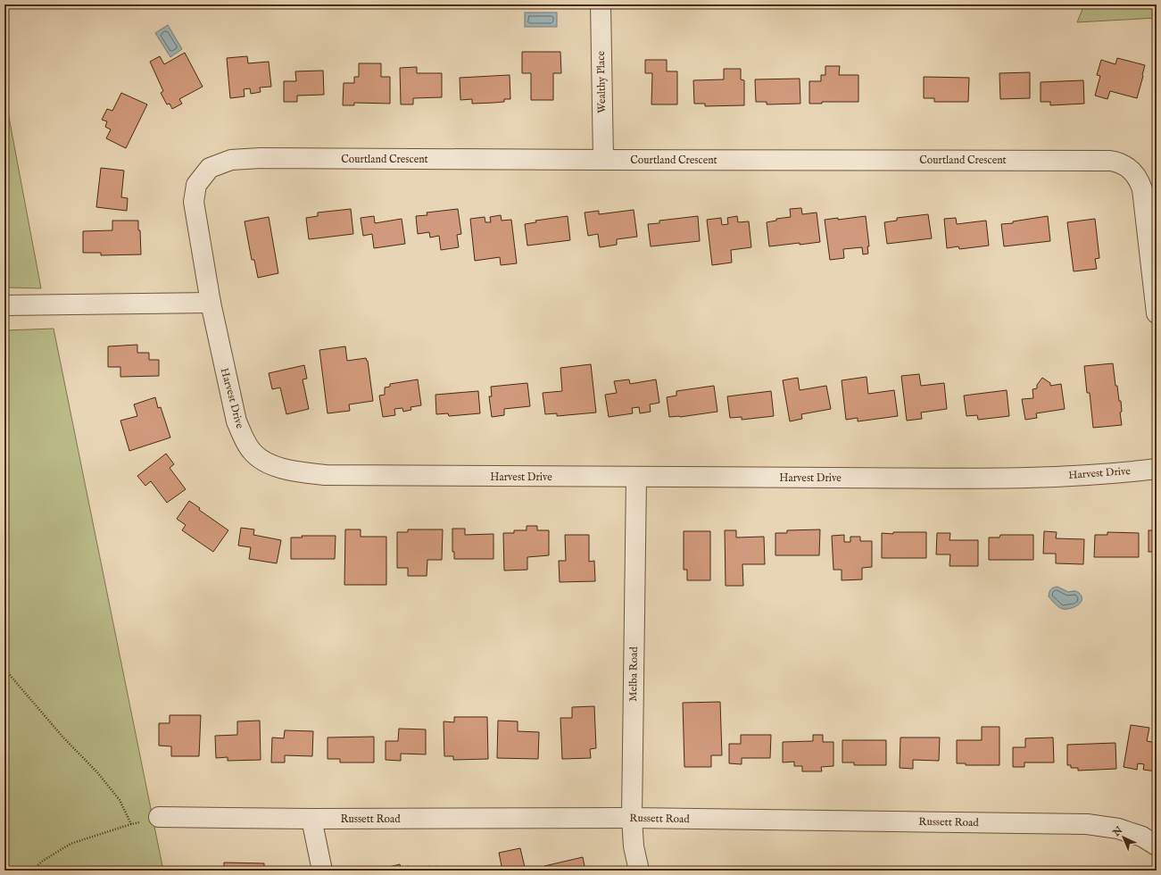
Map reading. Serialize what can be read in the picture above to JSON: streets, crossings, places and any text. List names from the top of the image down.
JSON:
{
  "streets": {
    "street": [
      "Wealthy Place",
      "Courtland Crescent",
      "Harvest Drive",
      "Melba Road",
      "Russett Road"
    ]
  },
  "crossings": [
    ["Wealthy Place", "Courtland Crescent"],
    ["Courtland Crescent", "Harvest Drive"],
    ["Harvest Drive", "Melba Road"],
    ["Melba Road", "Russett Road"]
  ],
  "north": "top left"
}
